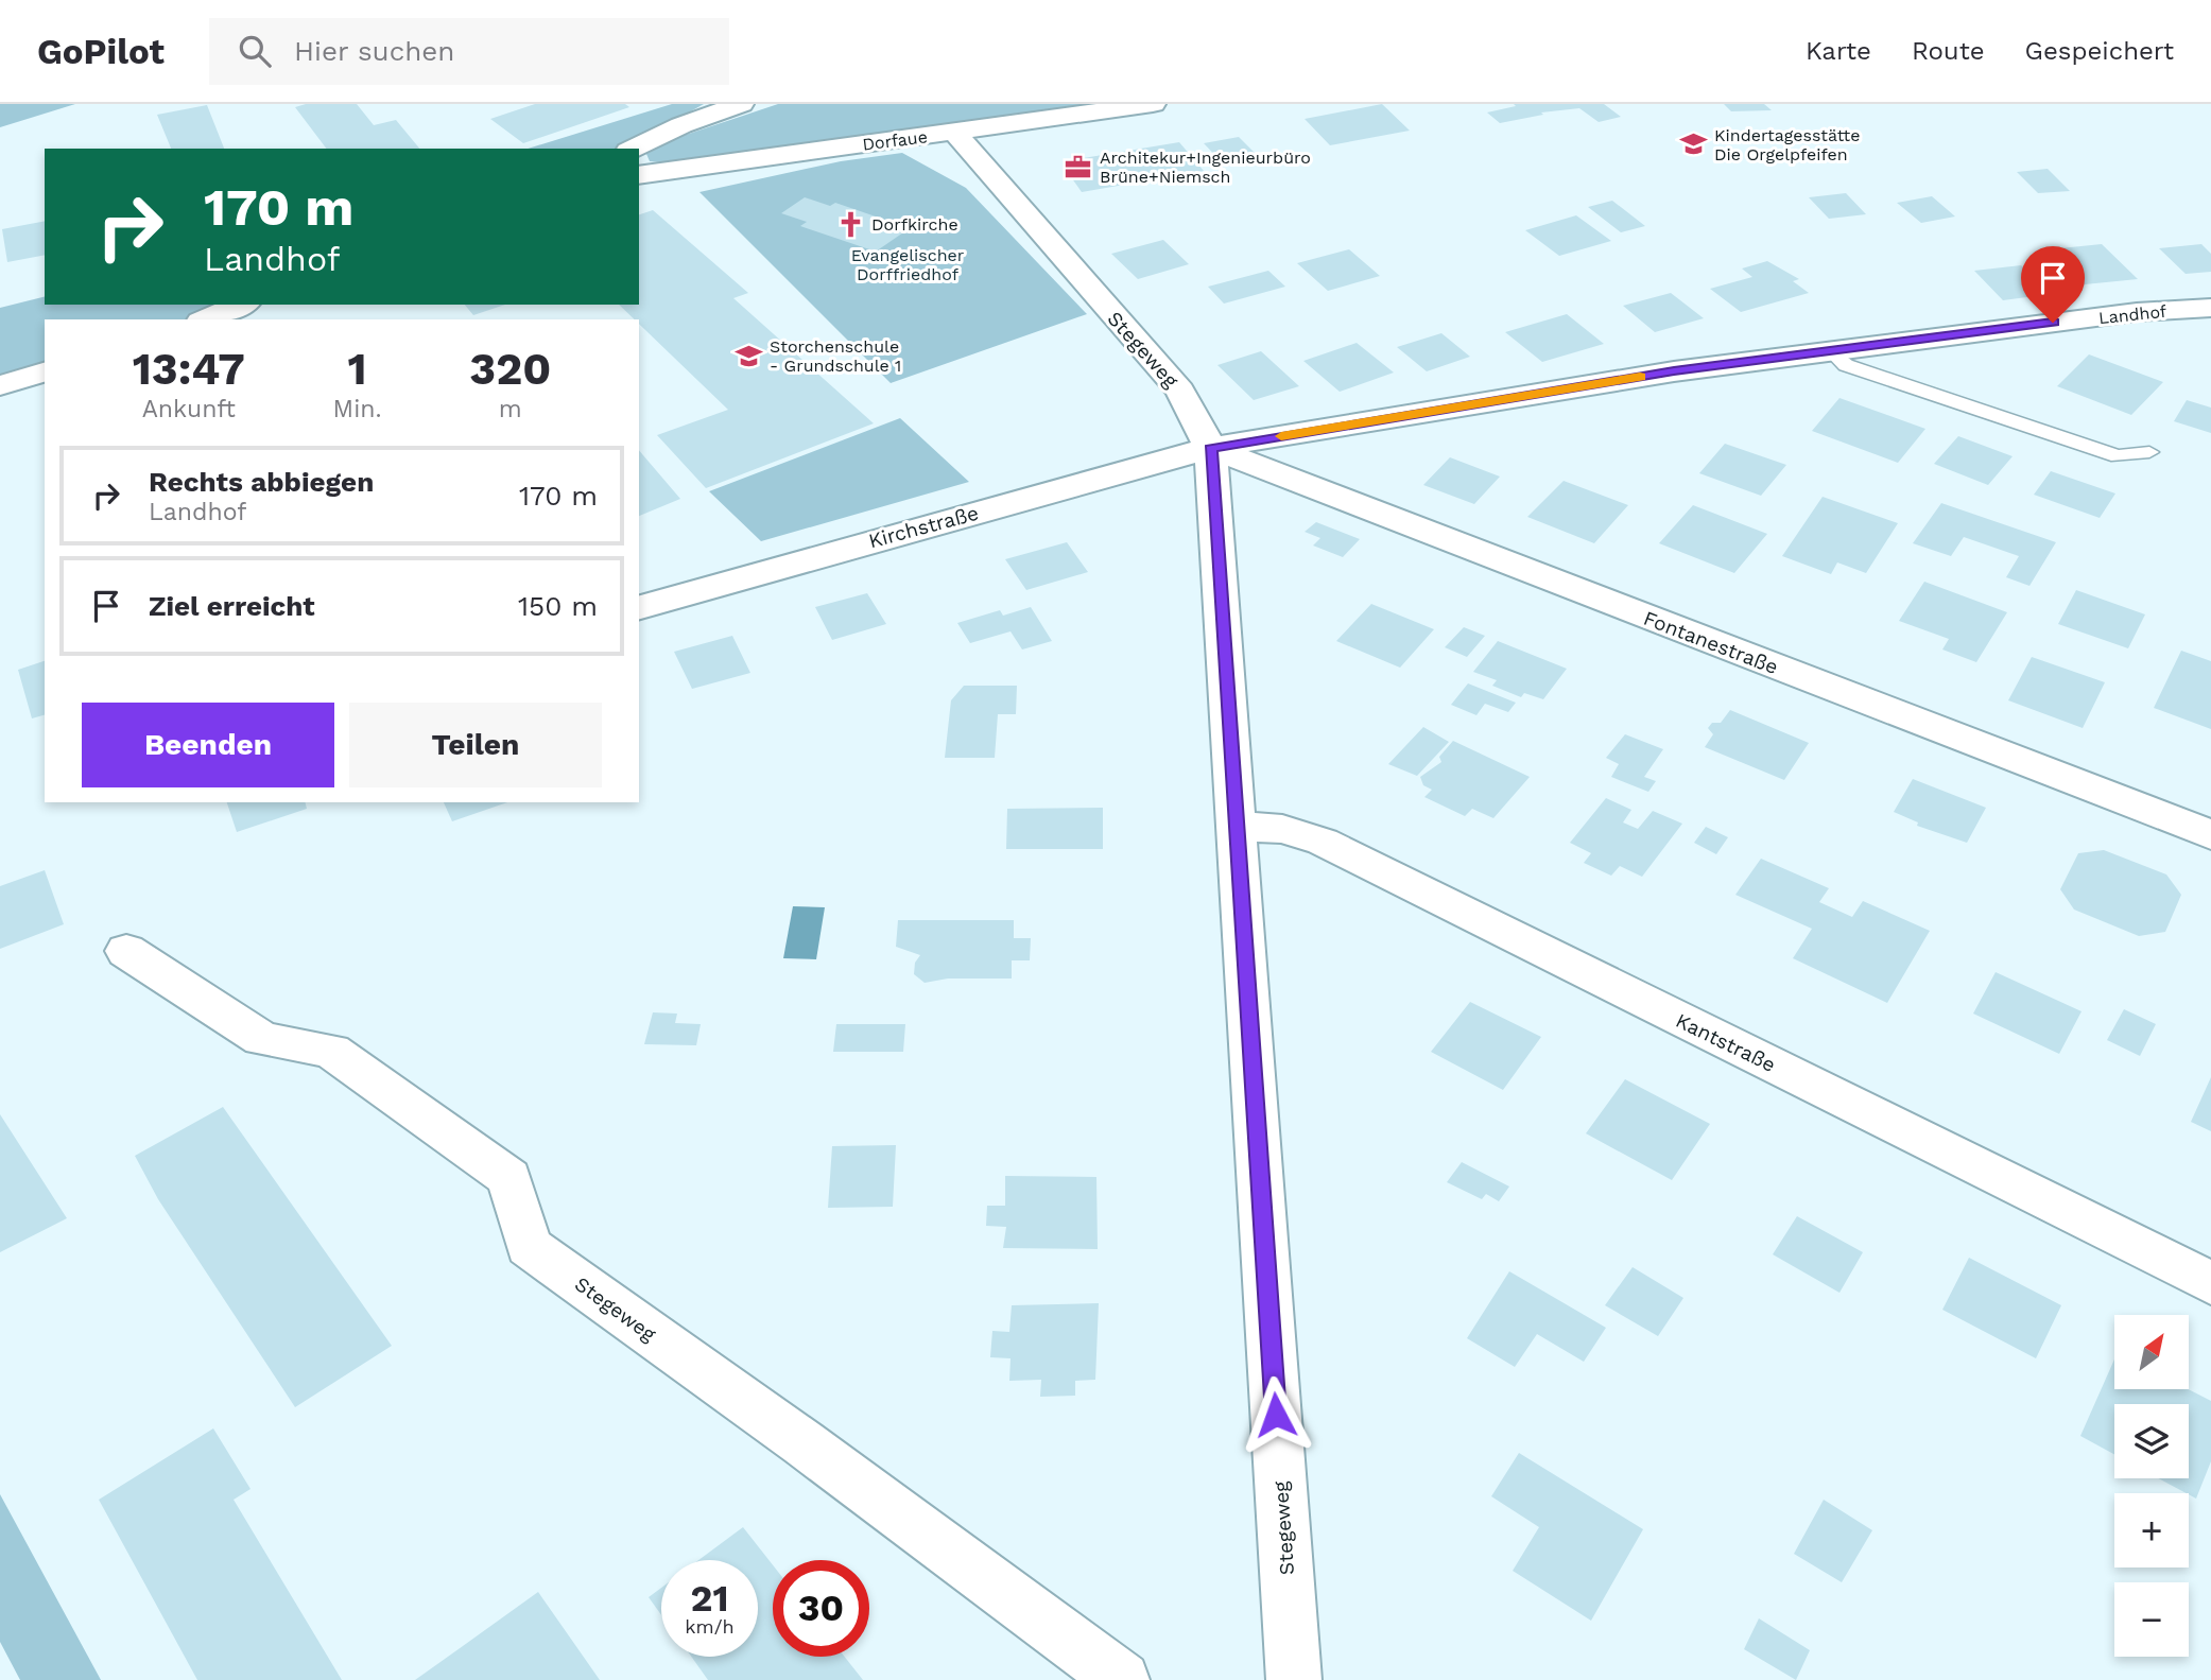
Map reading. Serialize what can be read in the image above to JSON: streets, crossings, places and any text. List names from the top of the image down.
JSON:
{
  "streets": {
    "street": [
      "Dorfaue",
      "Landhof",
      "Stegeweg",
      "Kirchstraße",
      "Fontanestraße",
      "Kantstraße"
    ]
  },
  "crossings": [
    ["Dorfaue", "Stegeweg"],
    ["Landhof", "Stegeweg"],
    ["Landhof", "Kirchstraße"],
    ["Landhof", "Fontanestraße"],
    ["Stegeweg", "Kirchstraße"],
    ["Stegeweg", "Fontanestraße"],
    ["Stegeweg", "Kantstraße"],
    ["Kirchstraße", "Fontanestraße"]
  ],
  "parks": ["Evangelischer Dorffriedhof"],
  "places": {
    "school or university": ["Kindertagesstätte Die Orgelpfeifen", "Storchenschule - Grundschule 1"],
    "office": ["Architekur+Ingenieurbüro Brüne+Niemsch"],
    "church": ["Dorfkirche"]
  },
  "north": "top right",
  "page": {
    "header": "GoPilot",
    "search": "Hier suchen",
    "nav": ["Karte", "Route", "Gespeichert"],
    "turn": ["170 m", "Landhof"],
    "eta": [
      "13:47",
      "Ankunft",
      "1",
      "Min.",
      "320",
      "m"
    ],
    "list": [
      {
        "name": "Rechts abbiegen",
        "note": "Landhof",
        "value": "170 m"
      },
      {
        "name": "Ziel erreicht",
        "value": "150 m"
      }
    ],
    "buttons": ["Beenden", "Teilen"],
    "map_buttons": ["+", "−"],
    "speed": "21 km/h",
    "limit": "30"
  }
}
